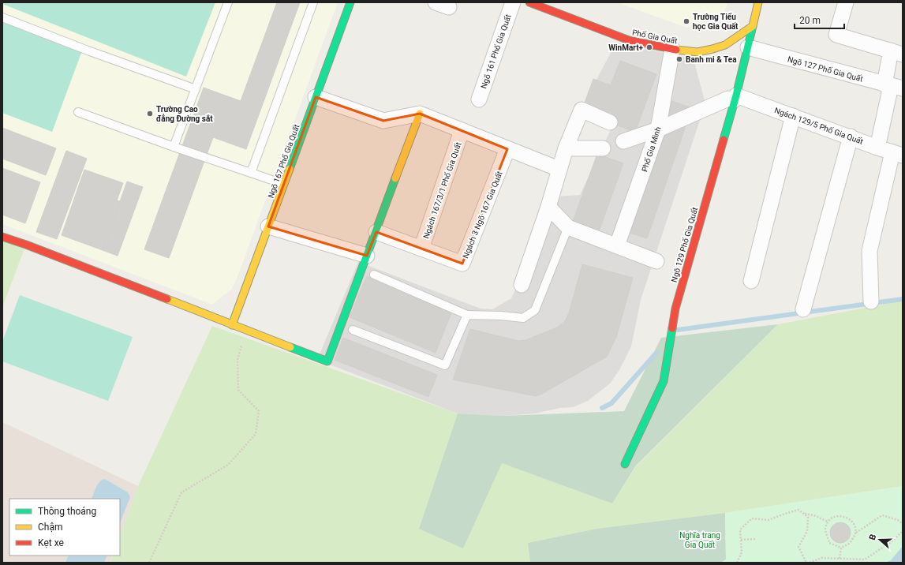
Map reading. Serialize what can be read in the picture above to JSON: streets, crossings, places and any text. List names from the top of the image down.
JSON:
{
  "streets": {
    "street": [
      "Phố Gia Quất",
      "Ngõ 161 Phố Gia Quất",
      "Ngõ 127 Phố Gia Quất",
      "Ngách 129/5 Phố Gia Quất",
      "Phố Gia Minh",
      "Ngõ 167 Phố Gia Quất",
      "Ngách 167/3/1 Phố Gia Quất",
      "Ngách 3 Ngõ 167 Gia Quất",
      "Ngõ 129 Phố Gia Quất"
    ]
  },
  "crossings": [
    ["Phố Gia Quất", "Phố Gia Minh"],
    ["Phố Gia Quất", "Ngõ 129 Phố Gia Quất"],
    ["Ngõ 127 Phố Gia Quất", "Ngõ 129 Phố Gia Quất"],
    ["Ngách 129/5 Phố Gia Quất", "Ngõ 129 Phố Gia Quất"],
    ["Ngách 167/3/1 Phố Gia Quất", "Ngách 3 Ngõ 167 Gia Quất"]
  ],
  "parks": ["Nghĩa trang Gia Quất"],
  "places": [
    "Trường Tiểu học Gia Quất",
    "WinMart+",
    "Banh mi & Tea",
    "Trường Cao đẳng Đường sắt"
  ],
  "legend": ["Thông thoáng", "Chậm", "Kẹt xe"],
  "scale_bar": "20 m",
  "north": "left"
}
